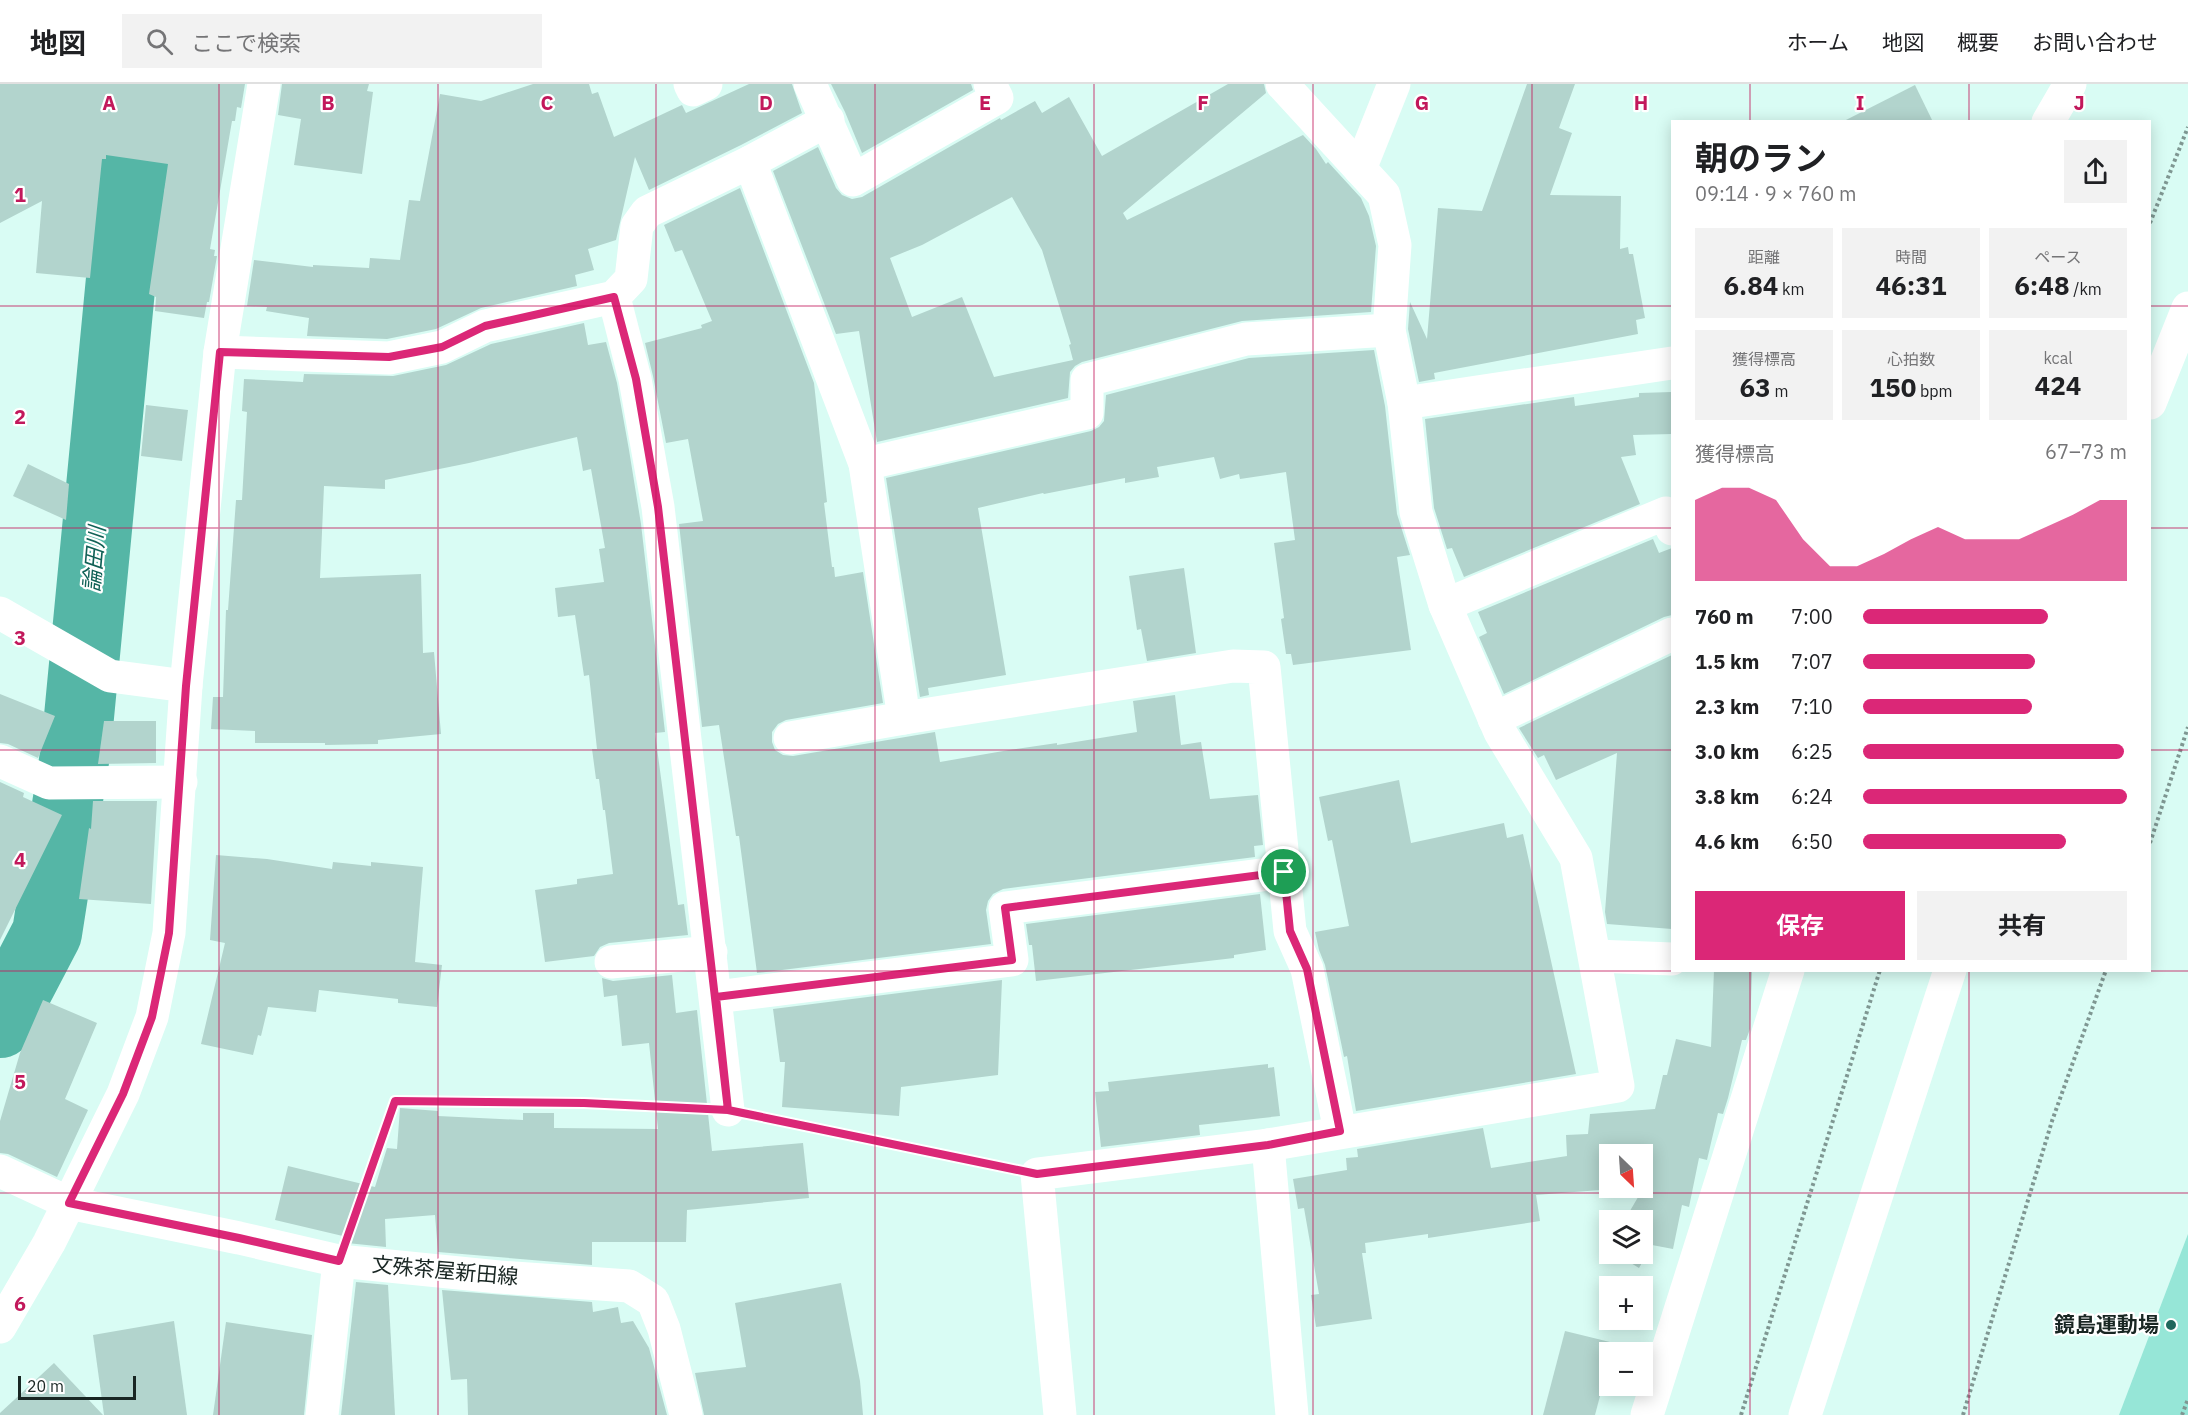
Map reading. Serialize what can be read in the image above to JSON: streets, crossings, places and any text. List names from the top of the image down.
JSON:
{
  "streets": {
    "street": ["文殊茶屋新田線"]
  },
  "water": ["論田川"],
  "places": ["鏡島運動場"],
  "scale_bar": "20 m",
  "north": "bottom right",
  "page": {
    "header": "地図",
    "search": "ここで検索",
    "nav": [
      "ホーム",
      "地図",
      "概要",
      "お問い合わせ"
    ],
    "heading": ["朝のラン", "09:14 · 9 × 760 m"],
    "stats": [
      ["距離", "6.84 km"],
      ["時間", "46:31"],
      ["ペース", "6:48 /km"],
      ["獲得標高", "63 m"],
      ["心拍数", "150 bpm"],
      ["kcal", "424"]
    ],
    "chart": ["獲得標高", "67–73 m"],
    "list": [
      {
        "name": "760 m",
        "note": "7:00"
      },
      {
        "name": "1.5 km",
        "note": "7:07"
      },
      {
        "name": "2.3 km",
        "note": "7:10"
      },
      {
        "name": "3.0 km",
        "note": "6:25"
      },
      {
        "name": "3.8 km",
        "note": "6:24"
      },
      {
        "name": "4.6 km",
        "note": "6:50"
      }
    ],
    "buttons": ["保存", "共有"],
    "map_buttons": ["+", "−"],
    "scale": "20 m"
  },
  "grid": {
    "columns": [
      "A",
      "B",
      "C",
      "D",
      "E",
      "F",
      "G",
      "H",
      "I",
      "J"
    ],
    "rows": [
      "1",
      "2",
      "3",
      "4",
      "5",
      "6"
    ]
  }
}
